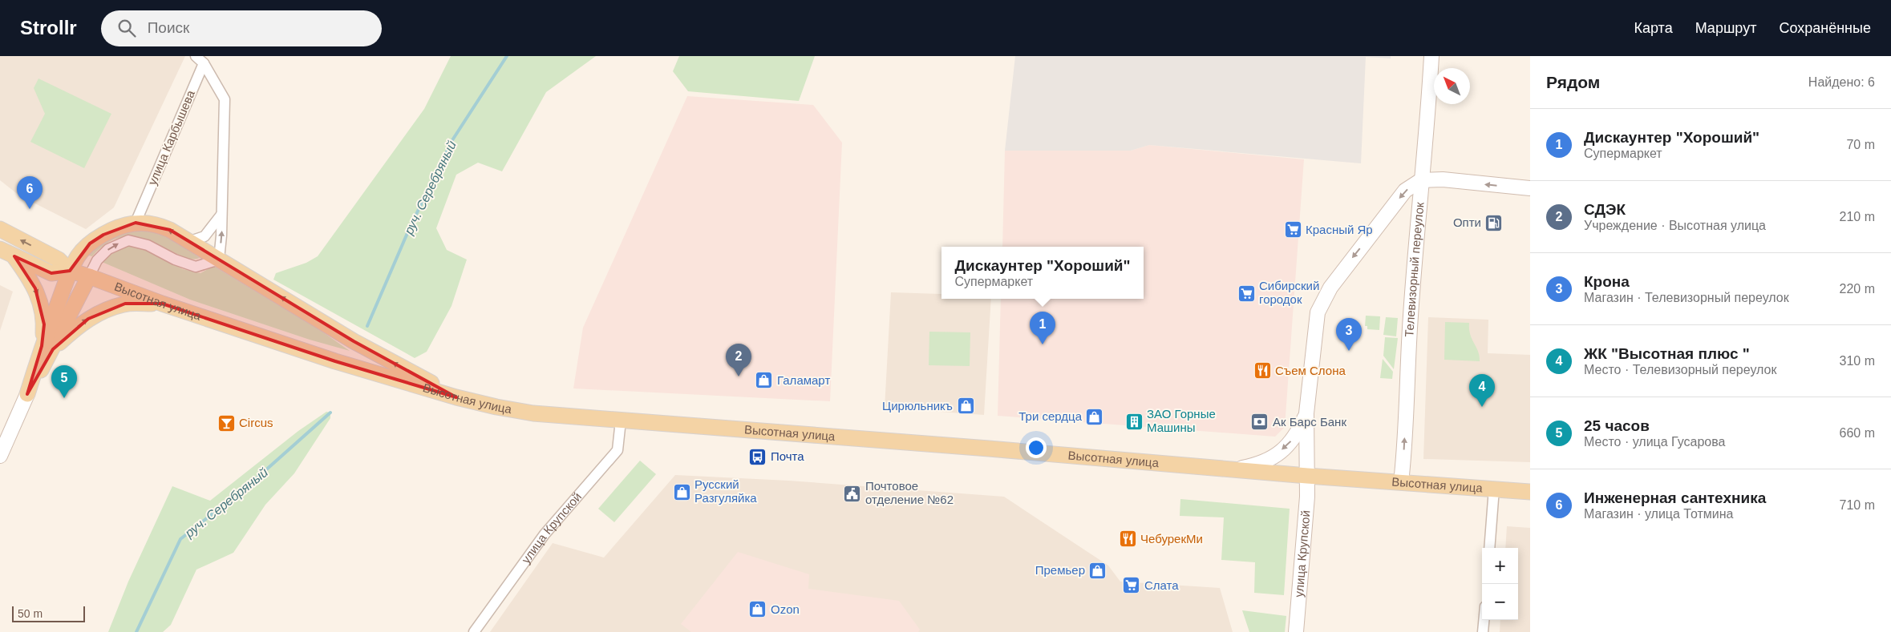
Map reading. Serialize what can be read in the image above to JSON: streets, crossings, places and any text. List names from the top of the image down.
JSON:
{
  "streets": {
    "main road": ["Высотная улица"],
    "street": ["улица Карбышева", "Телевизорный переулок", "улица Крупской"]
  },
  "crossings": [
    ["Телевизорный переулок", "Высотная улица"],
    ["Высотная улица", "улица Крупской"]
  ],
  "one_way": ["Телевизорный переулок"],
  "water": ["руч. Серебряный"],
  "places": {
    "fuel station": ["Опти"],
    "supermarket": ["Красный Яр", "Сибирский городок", "Слата"],
    "restaurant": ["Съем Слона", "ЧебурекМи"],
    "shop": [
      "Галамарт",
      "Цирюльникъ",
      "Три сердца",
      "Русский Разгуляйка",
      "Премьер",
      "Ozon"
    ],
    "building": ["ЗАО Горные Машины"],
    "bank": ["Ак Барс Банк"],
    "bar": ["Circus"],
    "bus stop": ["Почта"],
    "public building": ["Почтовое отделение №62"]
  },
  "scale_bar": "50 m",
  "north": "top left",
  "page": {
    "header": "Strollr",
    "search": "Поиск",
    "nav": ["Карта", "Маршрут", "Сохранённые"],
    "heading": ["Рядом", "Найдено: 6"],
    "list": [
      {
        "mark": "1",
        "name": "Дискаунтер \"Хороший\"",
        "note": "Супермаркет",
        "value": "70 m"
      },
      {
        "mark": "2",
        "name": "СДЭК",
        "note": "Учреждение · Высотная улица",
        "value": "210 m"
      },
      {
        "mark": "3",
        "name": "Крона",
        "note": "Магазин · Телевизорный переулок",
        "value": "220 m"
      },
      {
        "mark": "4",
        "name": "ЖК \"Высотная плюс \"",
        "note": "Место · Телевизорный переулок",
        "value": "310 m"
      },
      {
        "mark": "5",
        "name": "25 часов",
        "note": "Место · улица Гусарова",
        "value": "660 m"
      },
      {
        "mark": "6",
        "name": "Инженерная сантехника",
        "note": "Магазин · улица Тотмина",
        "value": "710 m"
      }
    ],
    "pins": [
      "6",
      "1",
      "3",
      "2",
      "5",
      "4"
    ],
    "popup": ["Дискаунтер \"Хороший\"", "Супермаркет"],
    "map_buttons": ["+", "−"],
    "scale": "50 m"
  }
}
